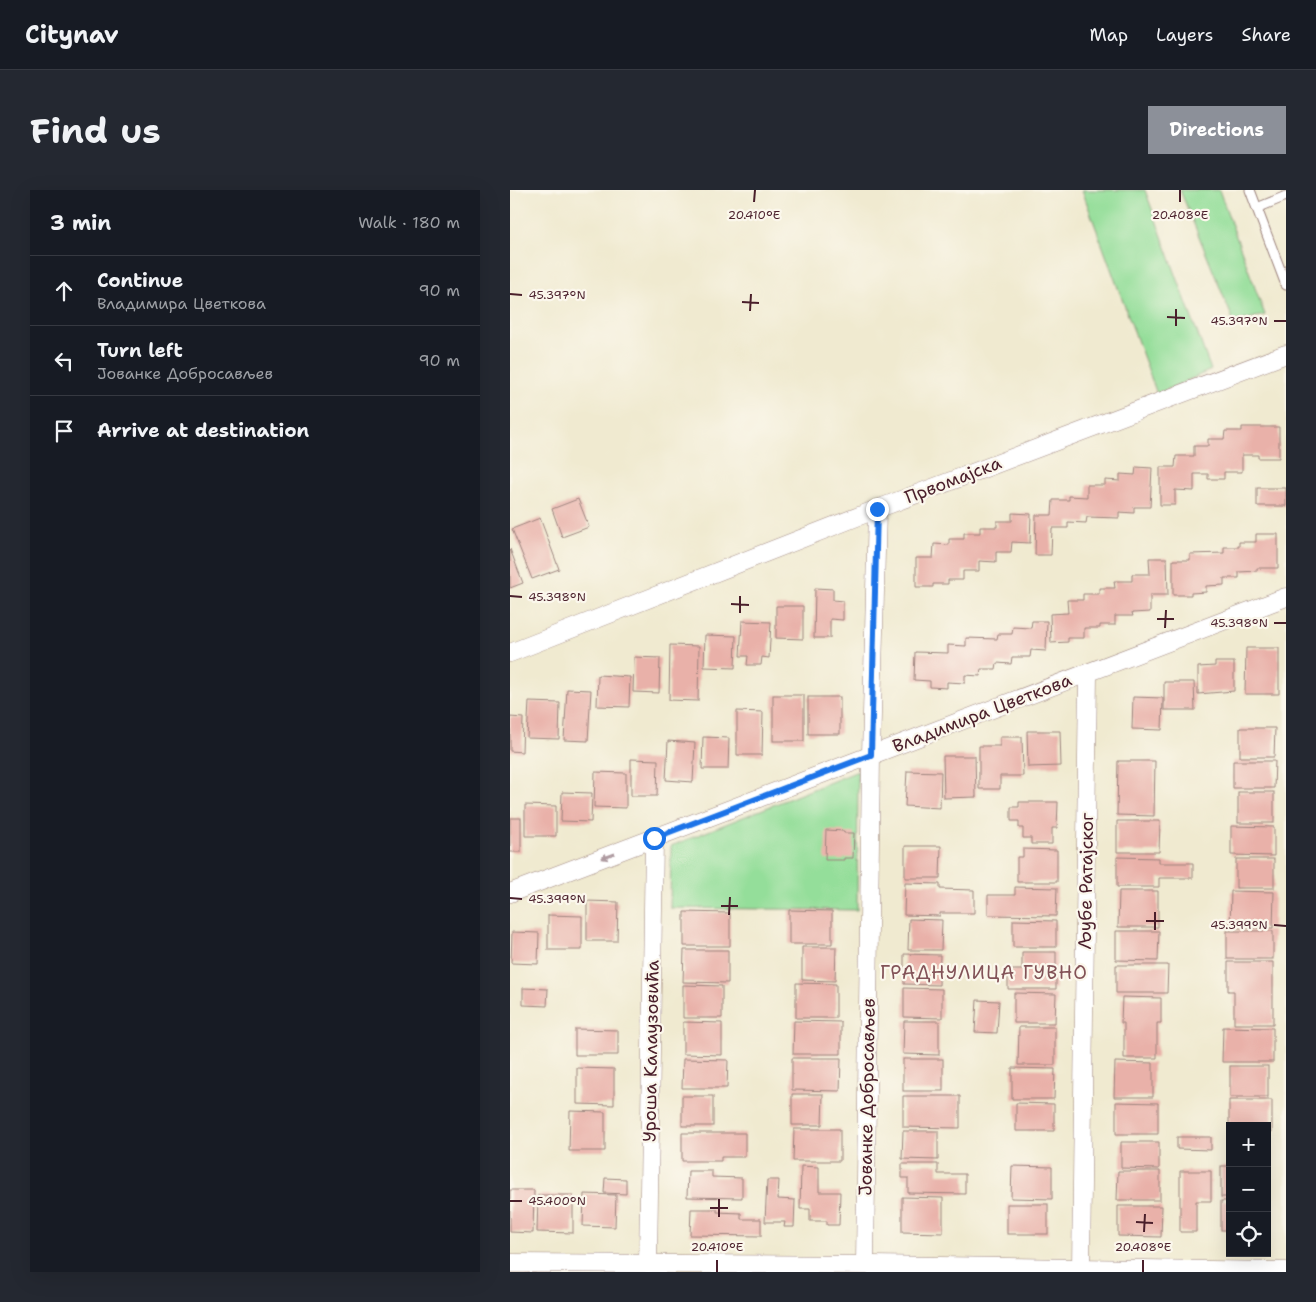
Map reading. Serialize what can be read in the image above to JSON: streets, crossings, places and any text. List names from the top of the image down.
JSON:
{
  "streets": {
    "street": [
      "Првомајска",
      "Владимира Цветкова",
      "Љубе Ратајског",
      "Уроша Калаузовића",
      "Јованке Добросављев"
    ]
  },
  "crossings": [
    ["Првомајска", "Јованке Добросављев"],
    ["Владимира Цветкова", "Љубе Ратајског"],
    ["Владимира Цветкова", "Уроша Калаузовића"],
    ["Владимира Цветкова", "Јованке Добросављев"]
  ],
  "districts": ["ГРАДНУЛИЦА ГУВНО"],
  "page": {
    "header": "Citynav",
    "nav": ["Map", "Layers", "Share"],
    "buttons": "Directions",
    "title": "Find us",
    "heading": ["3 min", "Walk · 180 m"],
    "list": [
      ["Continue", "Владимира Цветкова", "90 m"],
      ["Turn left", "Јованке Добросављев", "90 m"],
      "Arrive at destination"
    ],
    "map_buttons": ["+", "−"]
  },
  "coordinates": [
    "20.410°E",
    "20.408°E",
    "45.397°N",
    "45.398°N",
    "45.399°N",
    "45.400°N"
  ]
}
